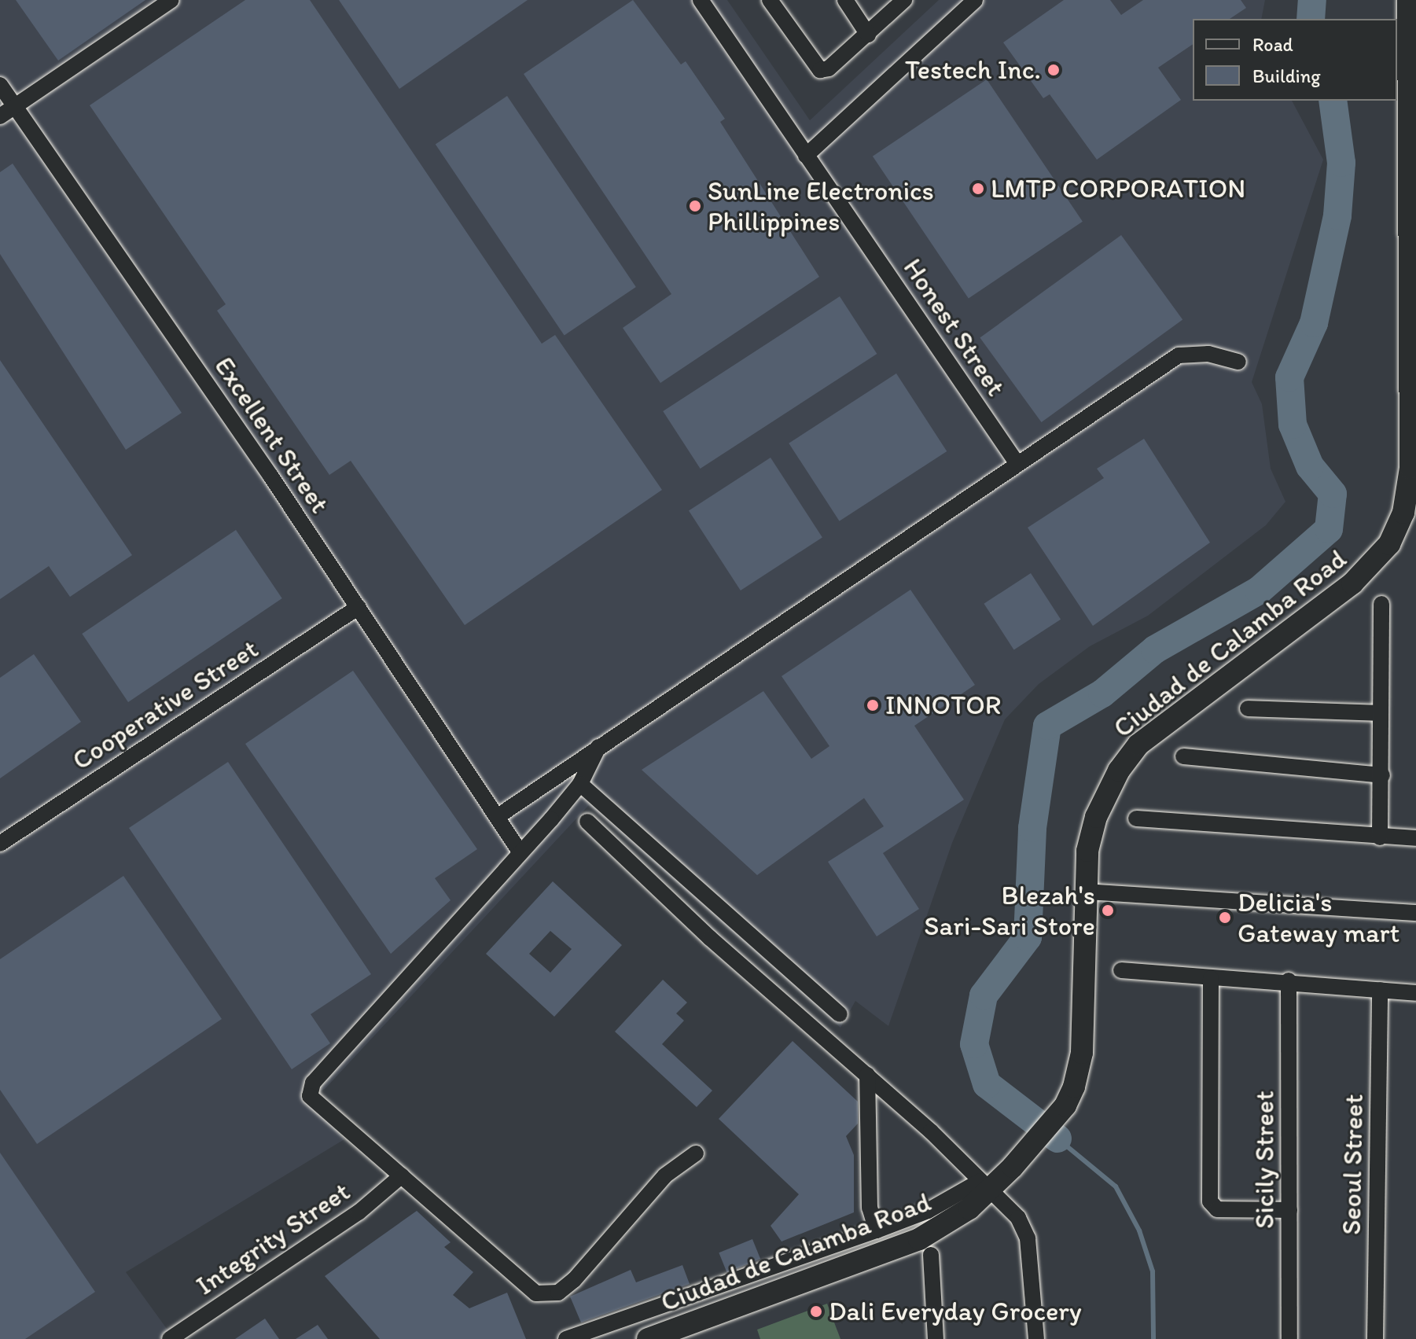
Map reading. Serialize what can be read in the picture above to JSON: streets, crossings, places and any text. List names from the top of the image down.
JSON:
{
  "streets": {
    "main road": ["Ciudad de Calamba Road"],
    "street": [
      "Honest Street",
      "Excellent Street",
      "Cooperative Street",
      "Sicily Street",
      "Seoul Street",
      "Integrity Street"
    ]
  },
  "crossings": [
    ["Excellent Street", "Cooperative Street"]
  ],
  "places": [
    "Testech Inc.",
    "LMTP CORPORATION",
    "SunLine Electronics Phillippines",
    "INNOTOR",
    "Blezah's Sari-Sari Store",
    "Delicia's Gateway mart",
    "Dali Everyday Grocery"
  ],
  "legend": ["Road", "Building"]
}
